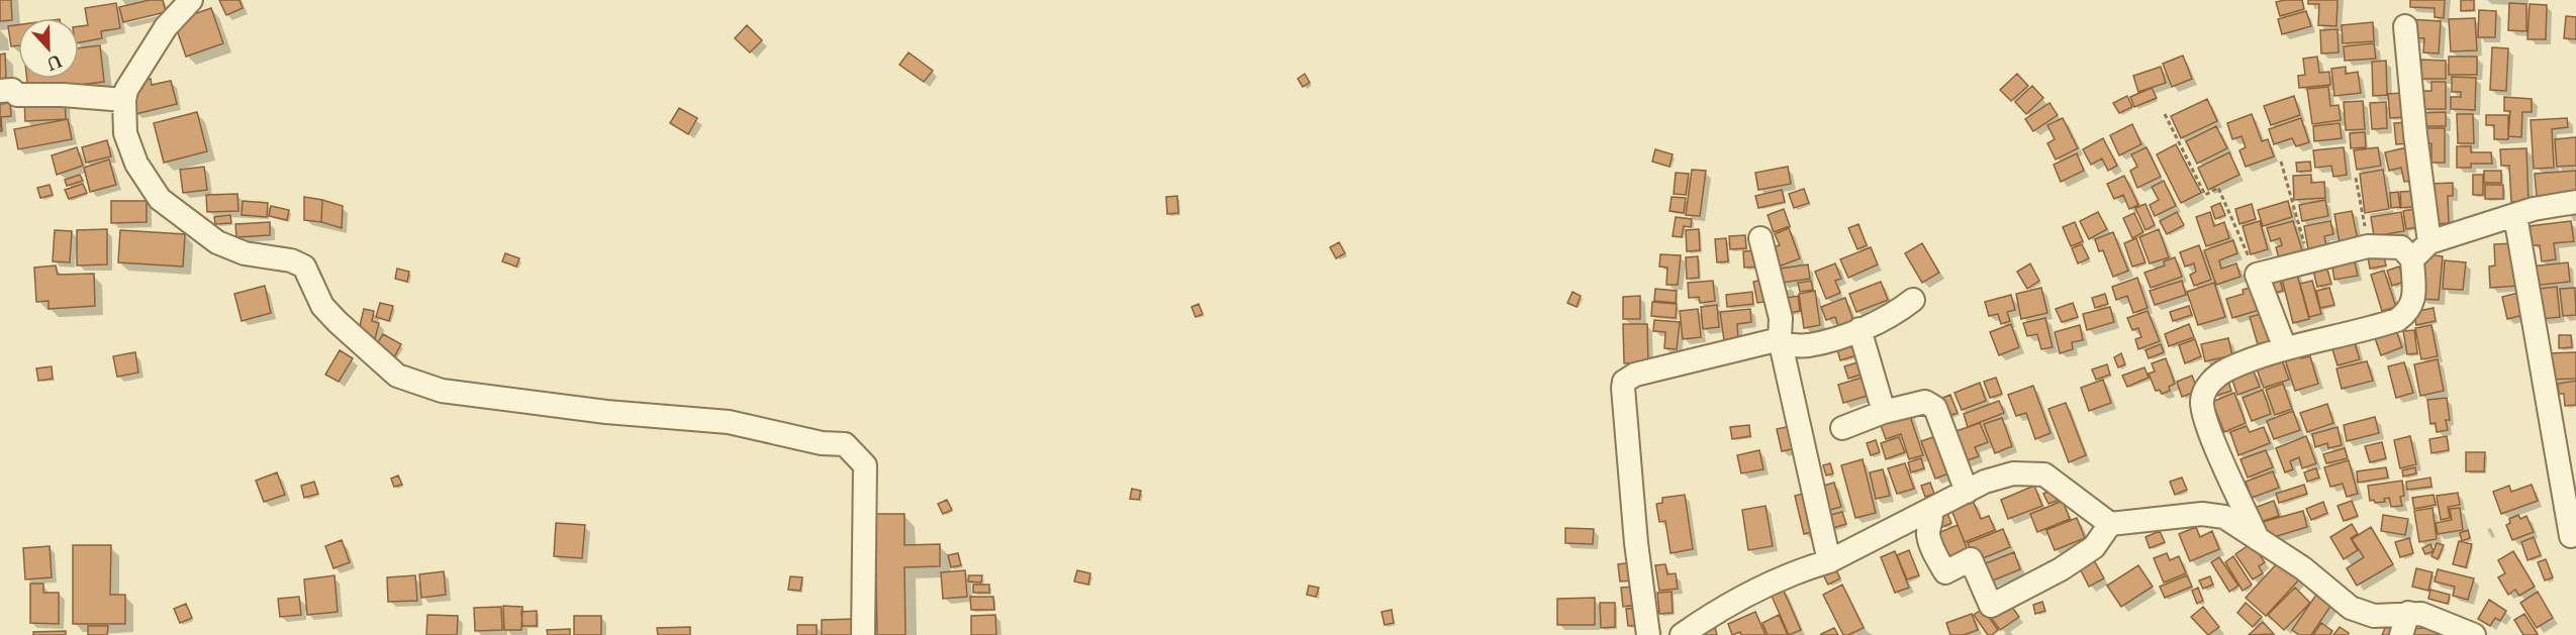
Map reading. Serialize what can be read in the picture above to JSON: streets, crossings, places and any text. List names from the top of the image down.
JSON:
{
  "north": "bottom"
}
